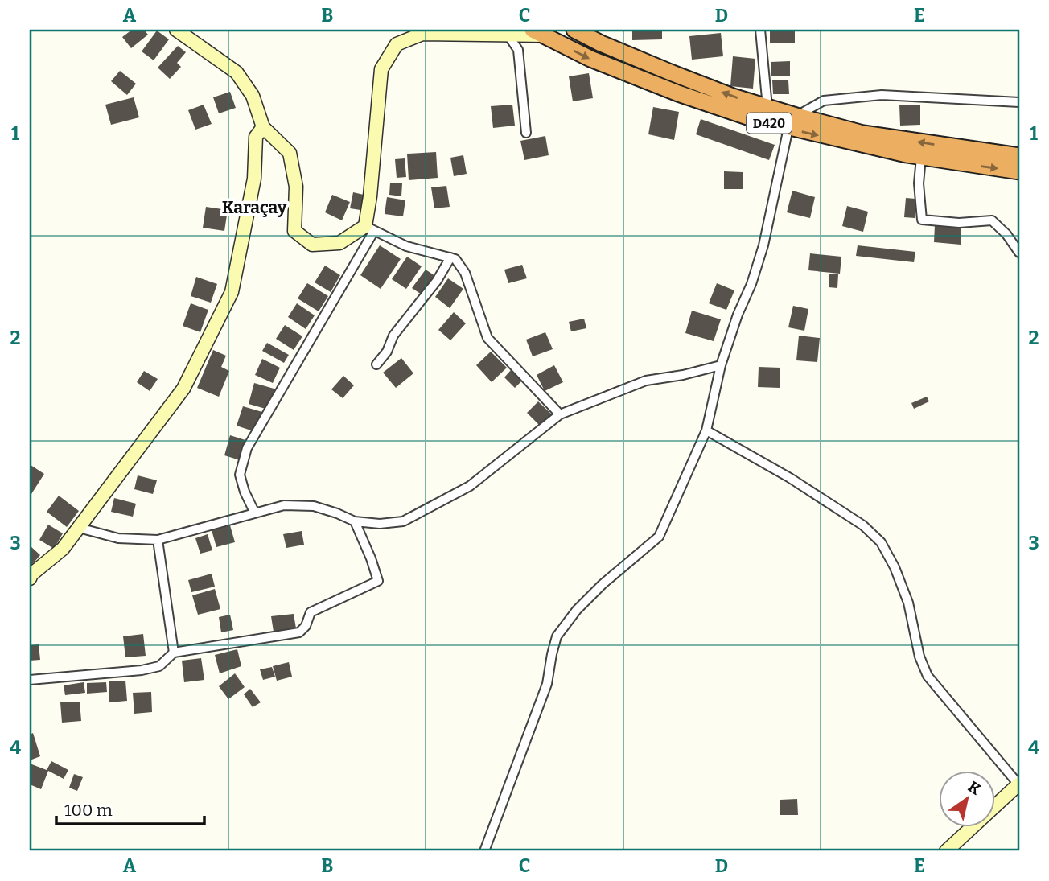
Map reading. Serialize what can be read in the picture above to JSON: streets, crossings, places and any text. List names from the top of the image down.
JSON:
{
  "streets": {
    "highway": ["D420"]
  },
  "districts": ["Karaçay"],
  "scale_bar": "100 m",
  "north": "top right",
  "grid": {
    "columns": [
      "A",
      "B",
      "C",
      "D",
      "E"
    ],
    "rows": [
      "1",
      "2",
      "3",
      "4"
    ]
  }
}
